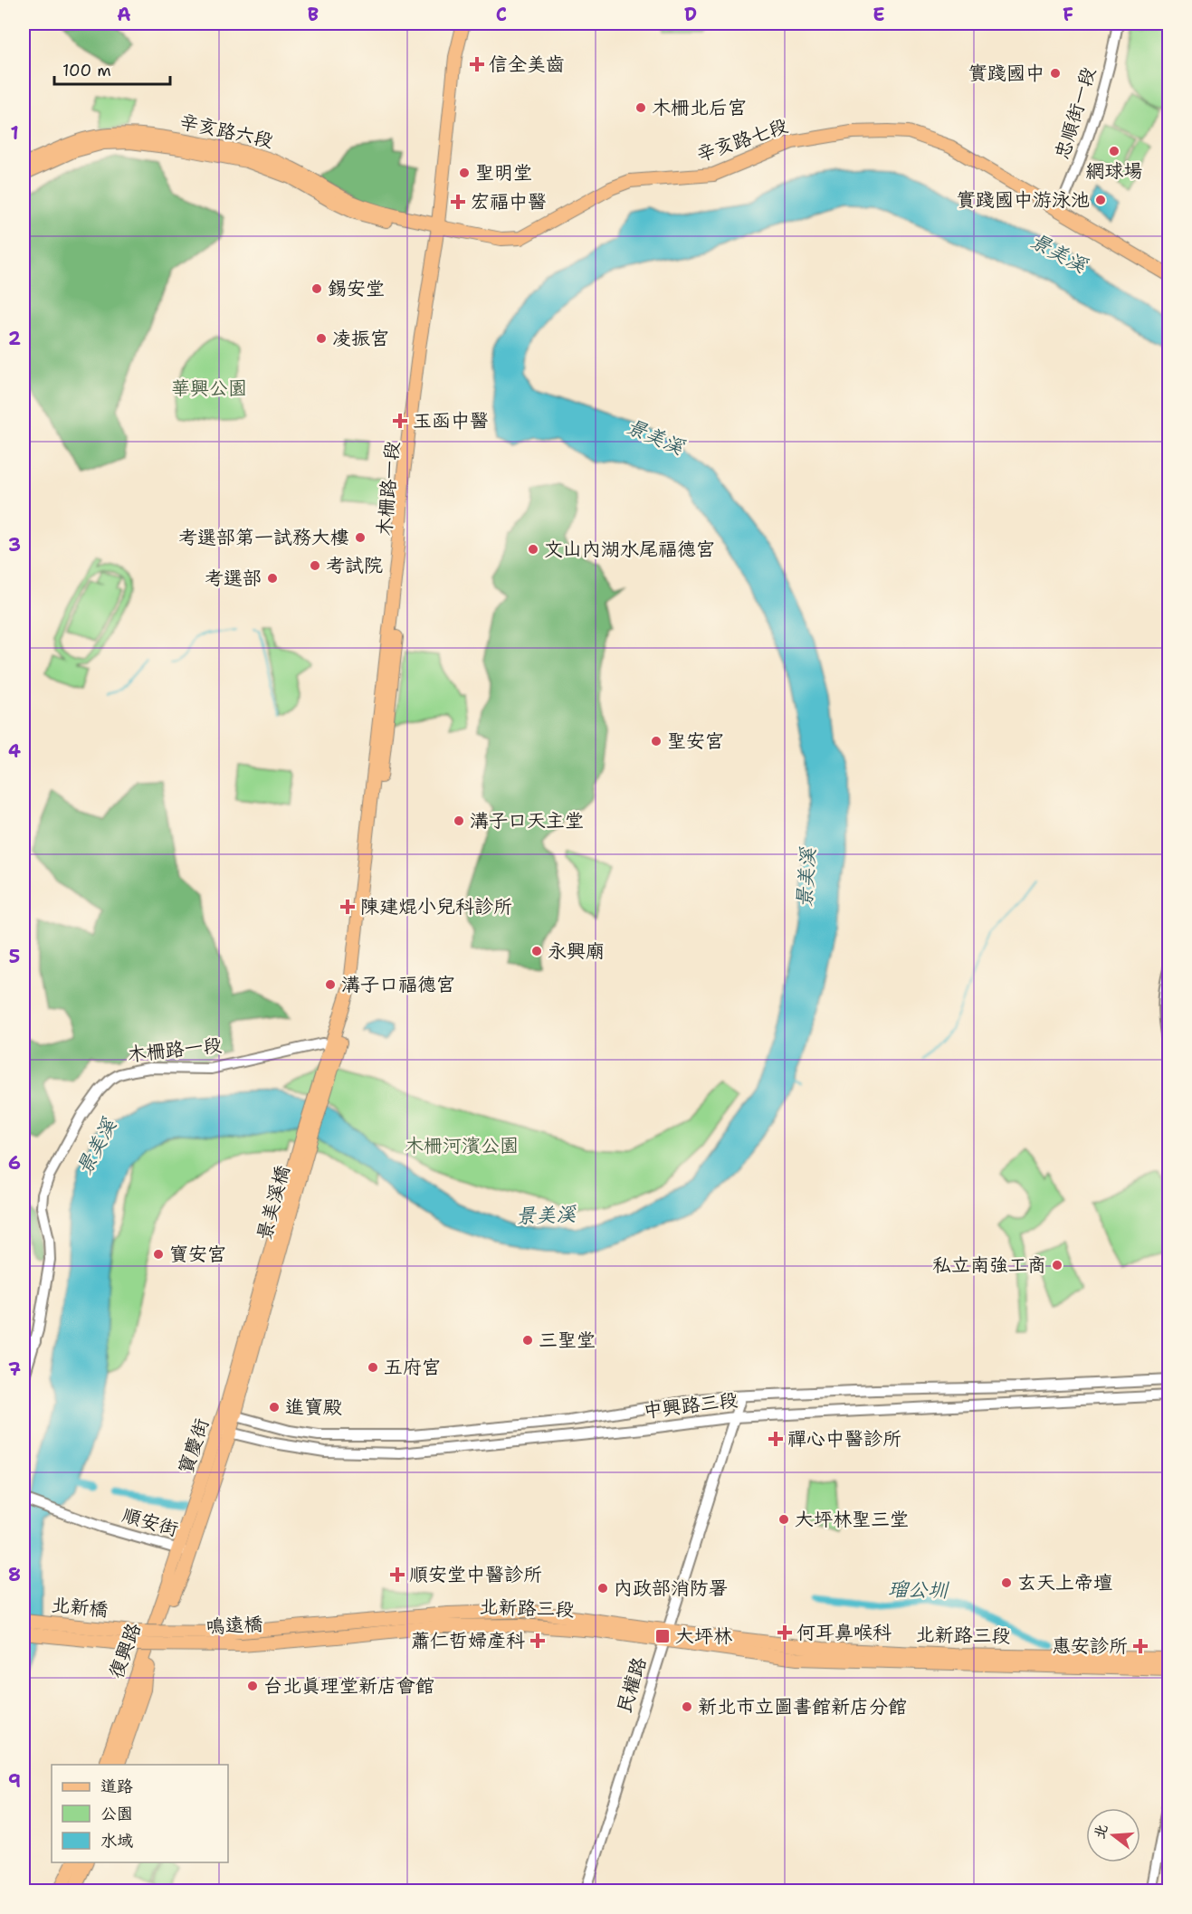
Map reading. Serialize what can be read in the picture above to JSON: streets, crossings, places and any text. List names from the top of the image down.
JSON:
{
  "streets": {
    "main road": [
      "辛亥路六段",
      "辛亥路七段",
      "木柵路一段",
      "景美溪橋",
      "寶慶街",
      "北新橋",
      "北新路三段",
      "鳴遠橋",
      "復興路"
    ],
    "street": [
      "忠順街一段",
      "中興路三段",
      "順安街",
      "民權路"
    ]
  },
  "crossings": [
    ["忠順街一段", "辛亥路七段"],
    ["辛亥路六段", "辛亥路七段"],
    ["辛亥路六段", "木柵路一段"],
    ["辛亥路七段", "木柵路一段"],
    ["木柵路一段", "景美溪橋"],
    ["景美溪橋", "寶慶街"],
    ["中興路三段", "寶慶街"],
    ["中興路三段", "民權路"],
    ["寶慶街", "順安街"],
    ["寶慶街", "復興路"],
    ["順安街", "復興路"],
    ["北新橋", "鳴遠橋"],
    ["北新路三段", "鳴遠橋"],
    ["北新路三段", "民權路"]
  ],
  "water": ["景美溪", "瑠公圳"],
  "parks": ["華興公園", "木柵河濱公園"],
  "places": {
    "health": [
      "信全美齒",
      "宏福中醫",
      "玉函中醫",
      "陳建焜小兒科診所",
      "禪心中醫診所",
      "順安堂中醫診所",
      "何耳鼻喉科",
      "蕭仁哲婦產科",
      "惠安診所"
    ],
    "other": [
      "實踐國中",
      "木柵北后宮",
      "網球場",
      "聖明堂",
      "實踐國中游泳池",
      "錫安堂",
      "凌振宮",
      "考選部第一試務大樓",
      "文山內湖水尾福德宮",
      "考試院",
      "考選部",
      "聖安宮",
      "溝子口天主堂",
      "永興廟",
      "溝子口福德宮",
      "寶安宮",
      "私立南強工商",
      "三聖堂",
      "五府宮",
      "進寶殿",
      "大坪林聖三堂",
      "玄天上帝壇",
      "內政部消防署",
      "台北真理堂新店會館",
      "新北市立圖書館新店分館"
    ],
    "transit": ["大坪林"]
  },
  "legend": ["道路", "公園", "水域"],
  "scale_bar": "100 m",
  "north": "left",
  "grid": {
    "columns": [
      "A",
      "B",
      "C",
      "D",
      "E",
      "F"
    ],
    "rows": [
      "1",
      "2",
      "3",
      "4",
      "5",
      "6",
      "7",
      "8",
      "9"
    ]
  }
}
